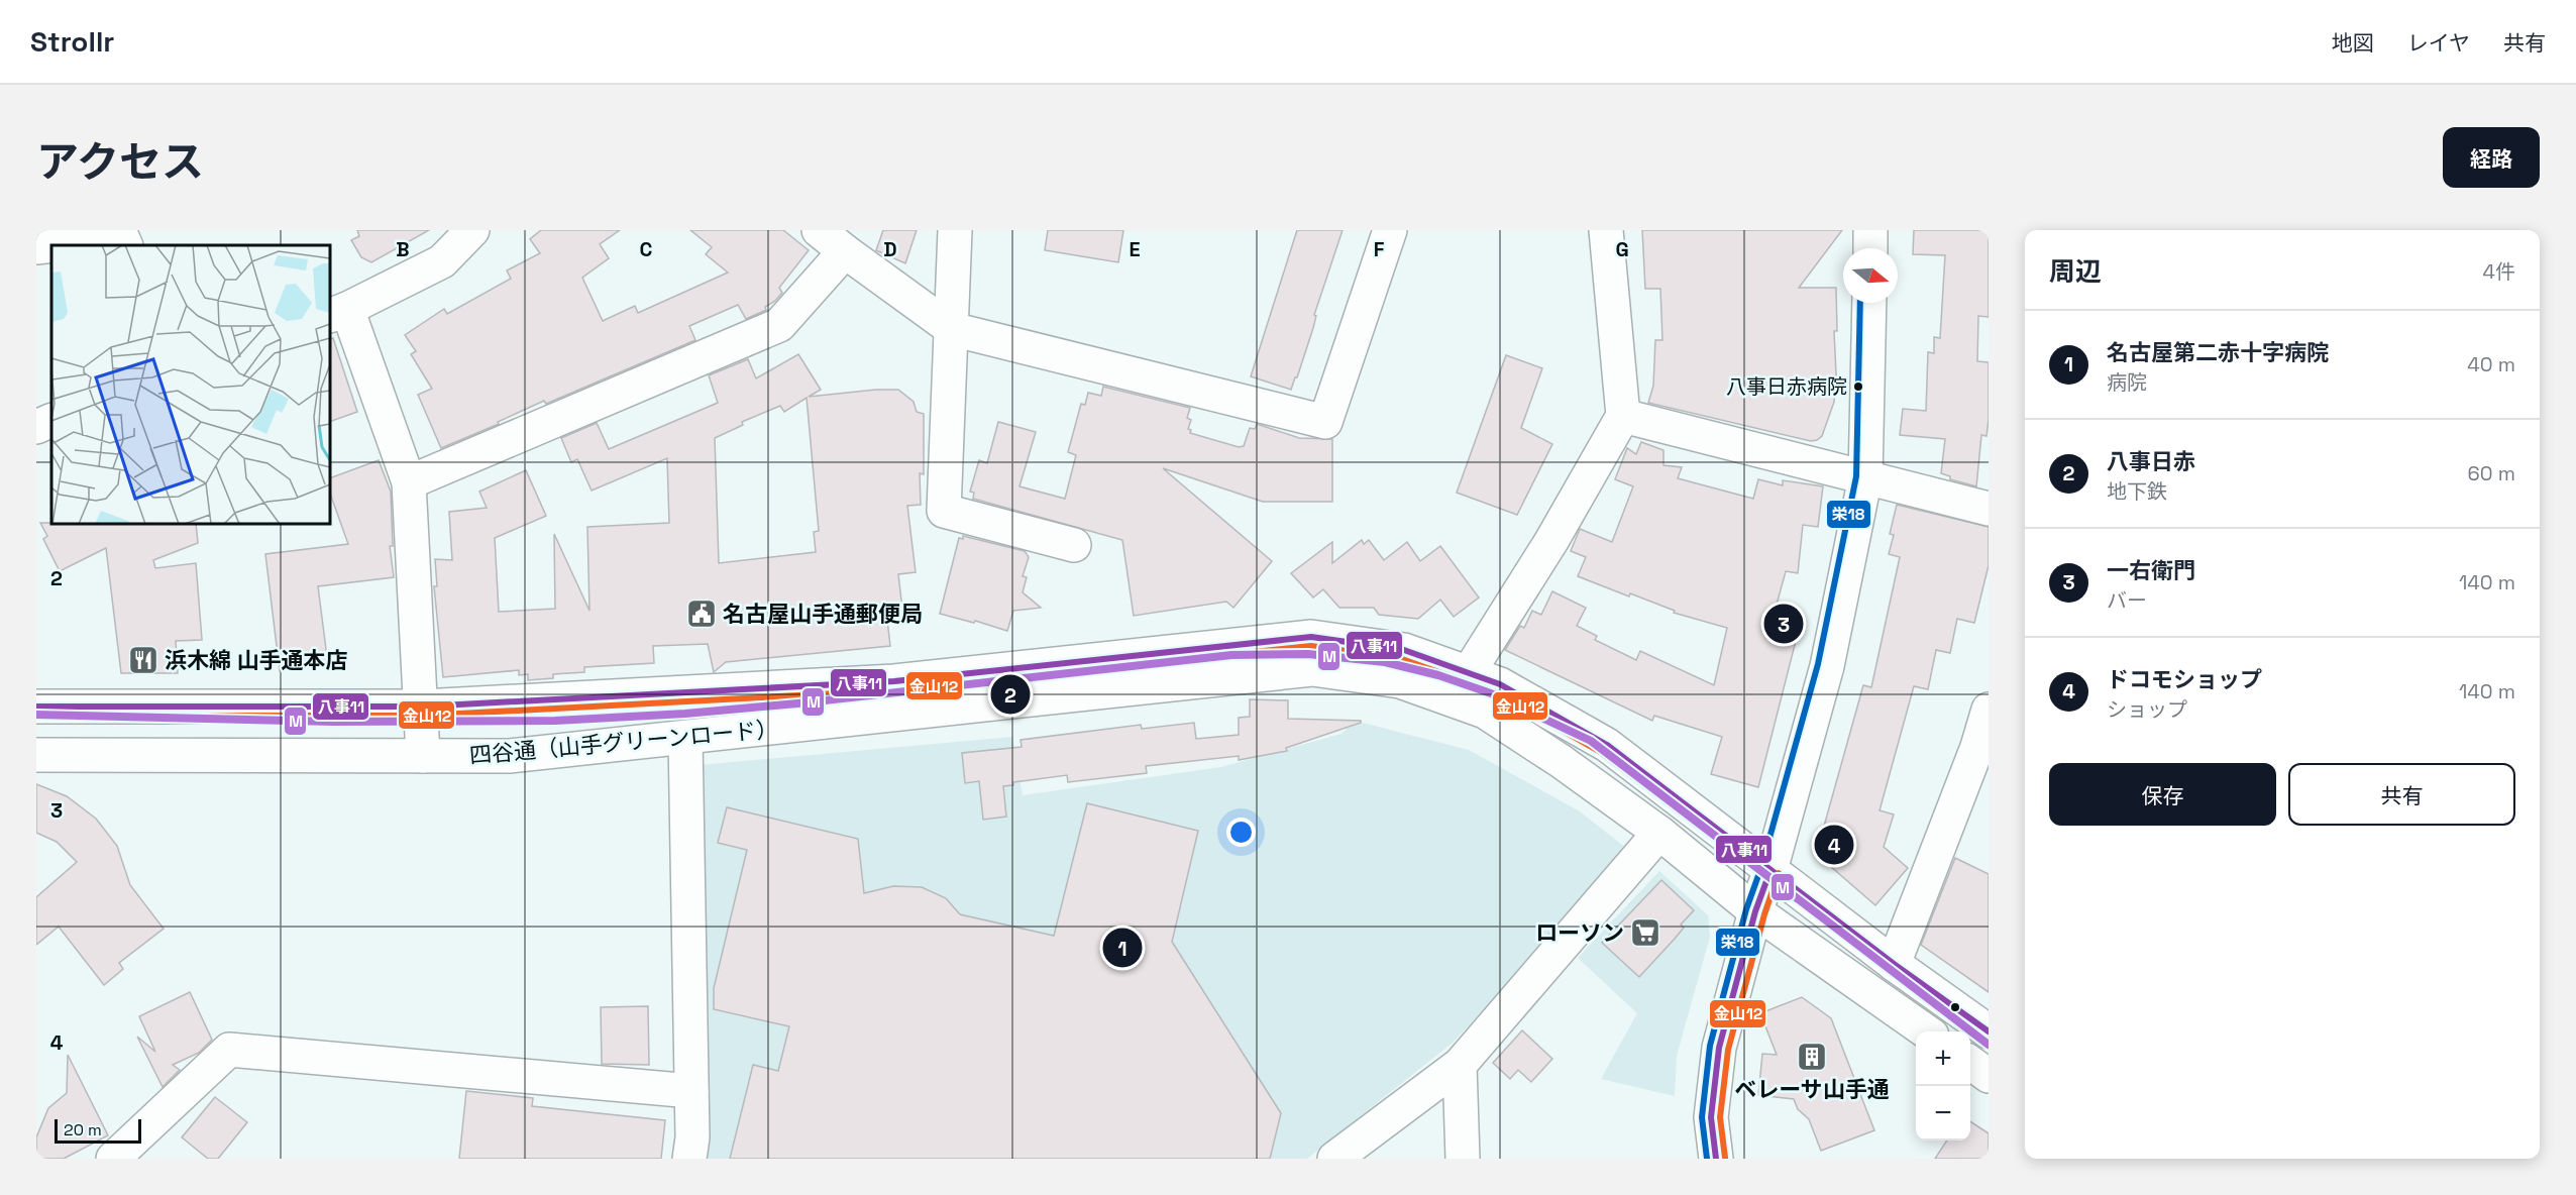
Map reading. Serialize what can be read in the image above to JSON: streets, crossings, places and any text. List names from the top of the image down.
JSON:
{
  "streets": {
    "street": ["四谷通（山手グリーンロード）"]
  },
  "places": {
    "other": ["八事日赤病院"],
    "public building": ["名古屋山手通郵便局"],
    "restaurant": ["浜木綿 山手通本店"],
    "supermarket": ["ローソン"],
    "building": ["ベレーサ山手通"]
  },
  "lines": [
    "transit line 栄18",
    "transit line 八事11",
    "transit line 金山12",
    "transit line M"
  ],
  "scale_bar": "20 m",
  "north": "right",
  "page": {
    "header": "Strollr",
    "nav": ["地図", "レイヤ", "共有"],
    "title": "アクセス",
    "buttons": [
      "経路",
      ["保存", "共有"]
    ],
    "heading": ["周辺", "4件"],
    "list": [
      {
        "mark": "1",
        "name": "名古屋第二赤十字病院",
        "note": "病院",
        "value": "40 m"
      },
      {
        "mark": "2",
        "name": "八事日赤",
        "note": "地下鉄",
        "value": "60 m"
      },
      {
        "mark": "3",
        "name": "一右衛門",
        "note": "バー",
        "value": "140 m"
      },
      {
        "mark": "4",
        "name": "ドコモショップ",
        "note": "ショップ",
        "value": "140 m"
      }
    ],
    "pins": [
      "3",
      "2",
      "4",
      "1"
    ],
    "map_buttons": ["+", "−"],
    "scale": "20 m"
  },
  "grid": {
    "columns": [
      "B",
      "C",
      "D",
      "E",
      "F",
      "G"
    ],
    "rows": ["2", "3", "4"]
  }
}
